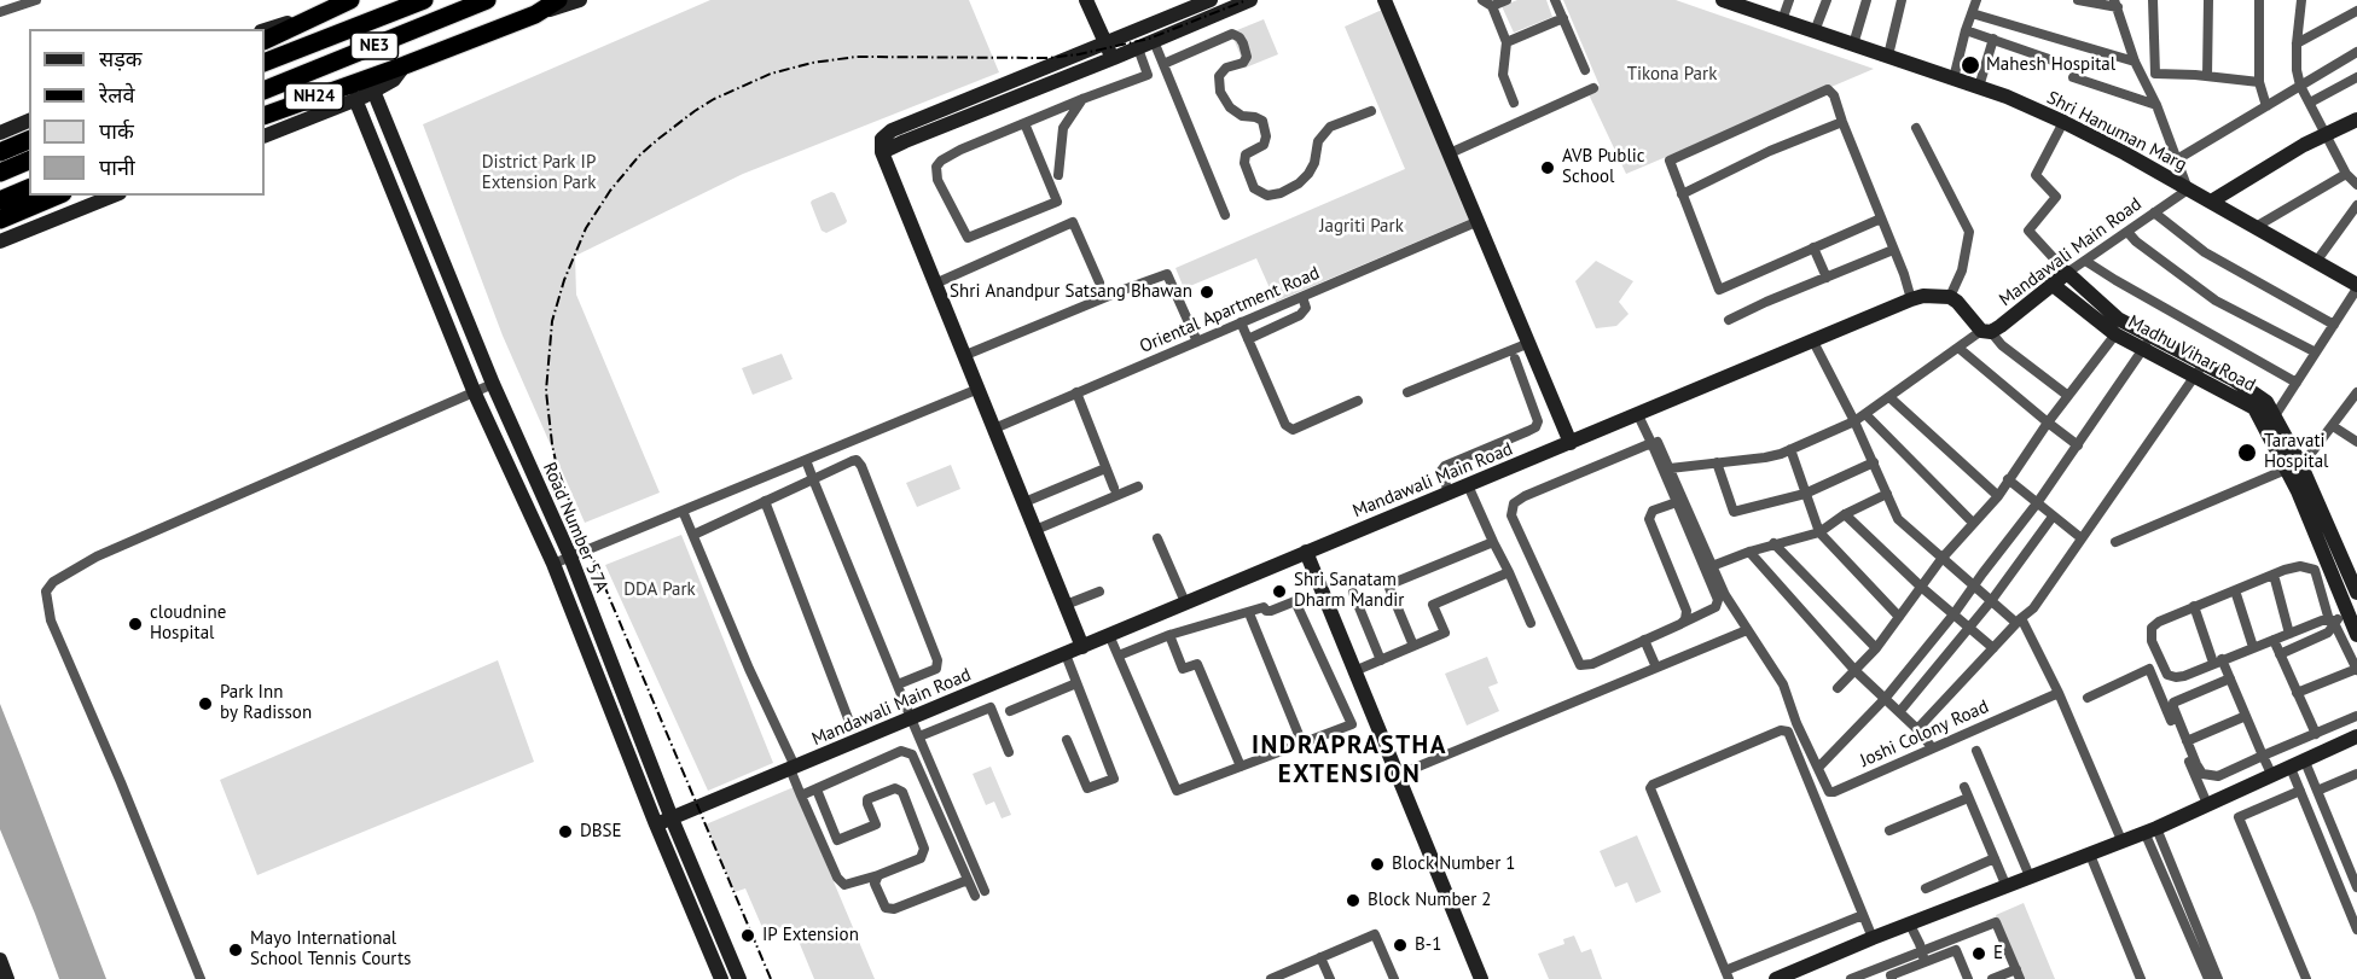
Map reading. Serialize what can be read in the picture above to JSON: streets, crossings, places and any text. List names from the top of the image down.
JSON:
{
  "streets": {
    "highway": ["NE3", "NH24"],
    "street": [
      "Shri Hanuman Marg",
      "Mandawali Main Road",
      "Oriental Apartment Road",
      "Madhu Vihar Road",
      "Road Number 57A",
      "Joshi Colony Road"
    ]
  },
  "crossings": [
    ["Shri Hanuman Marg", "Mandawali Main Road"],
    ["Mandawali Main Road", "Madhu Vihar Road"],
    ["Mandawali Main Road", "Road Number 57A"]
  ],
  "districts": ["INDRAPRASTHA EXTENSION"],
  "parks": [
    "Tikona Park",
    "District Park IP Extension Park",
    "Jagriti Park",
    "DDA Park"
  ],
  "places": [
    "Mahesh Hospital",
    "AVB Public School",
    "Shri Anandpur Satsang Bhawan",
    "Taravati Hospital",
    "Shri Sanatam Dharm Mandir",
    "cloudnine Hospital",
    "Park Inn by Radisson",
    "DBSE",
    "Block Number 1",
    "Block Number 2",
    "IP Extension",
    "B-1",
    "Mayo International School Tennis Courts",
    "E"
  ],
  "legend": [
    "सड़क",
    "रेलवे",
    "पार्क",
    "पानी"
  ]
}
